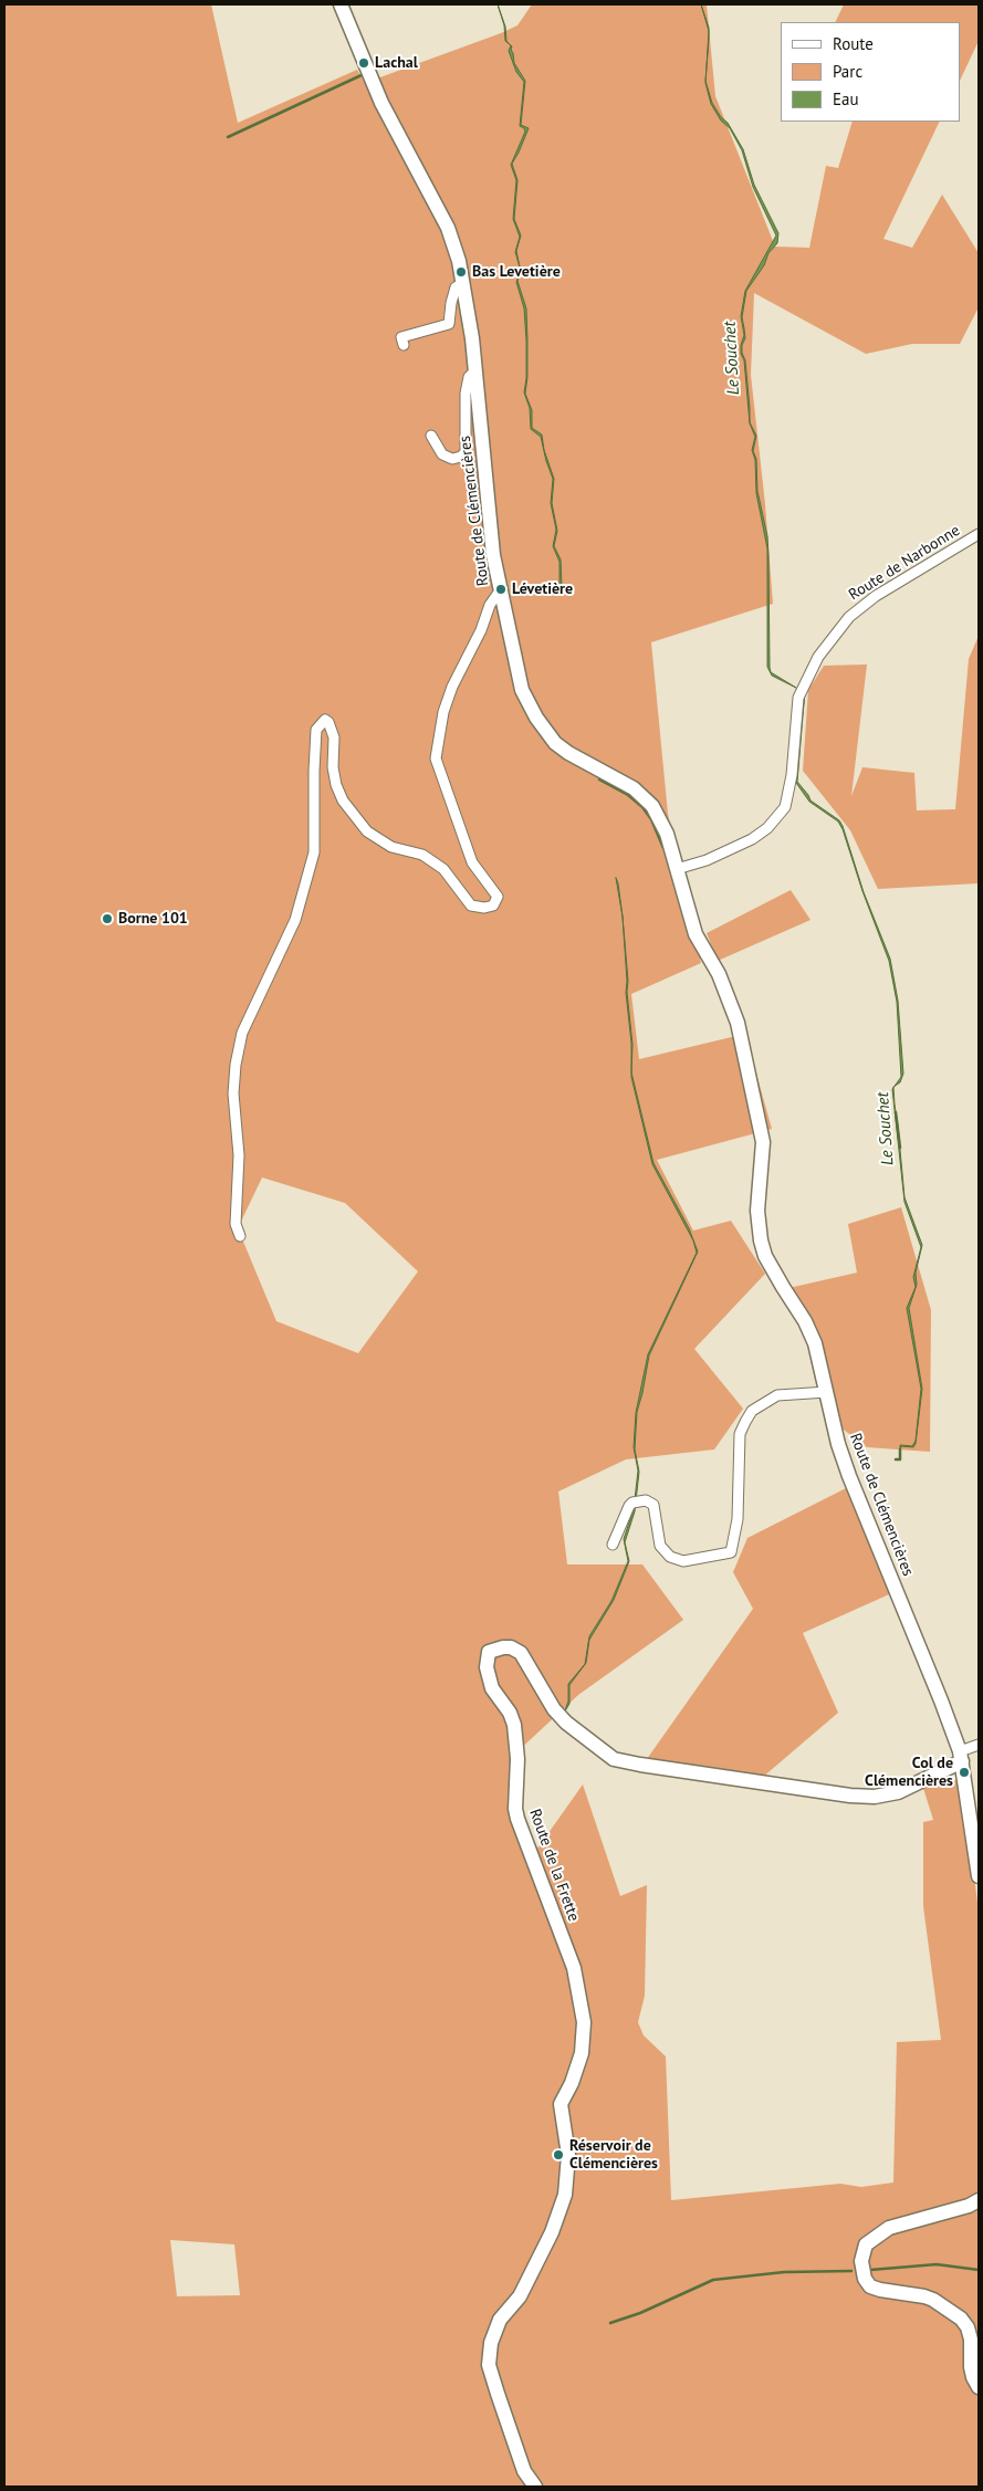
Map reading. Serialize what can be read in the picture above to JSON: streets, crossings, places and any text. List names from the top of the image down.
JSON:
{
  "streets": {
    "street": ["Route de Clémencières", "Route de Narbonne", "Route de la Frette"]
  },
  "crossings": [
    ["Route de Clémencières", "Route de Narbonne"],
    ["Route de Clémencières", "Route de la Frette"]
  ],
  "water": ["Le Souchet"],
  "places": [
    "Lachal",
    "Bas Levetière",
    "Lévetière",
    "Borne 101",
    "Col de Clémencières",
    "Réservoir de Clémencières"
  ],
  "legend": ["Route", "Parc", "Eau"]
}
